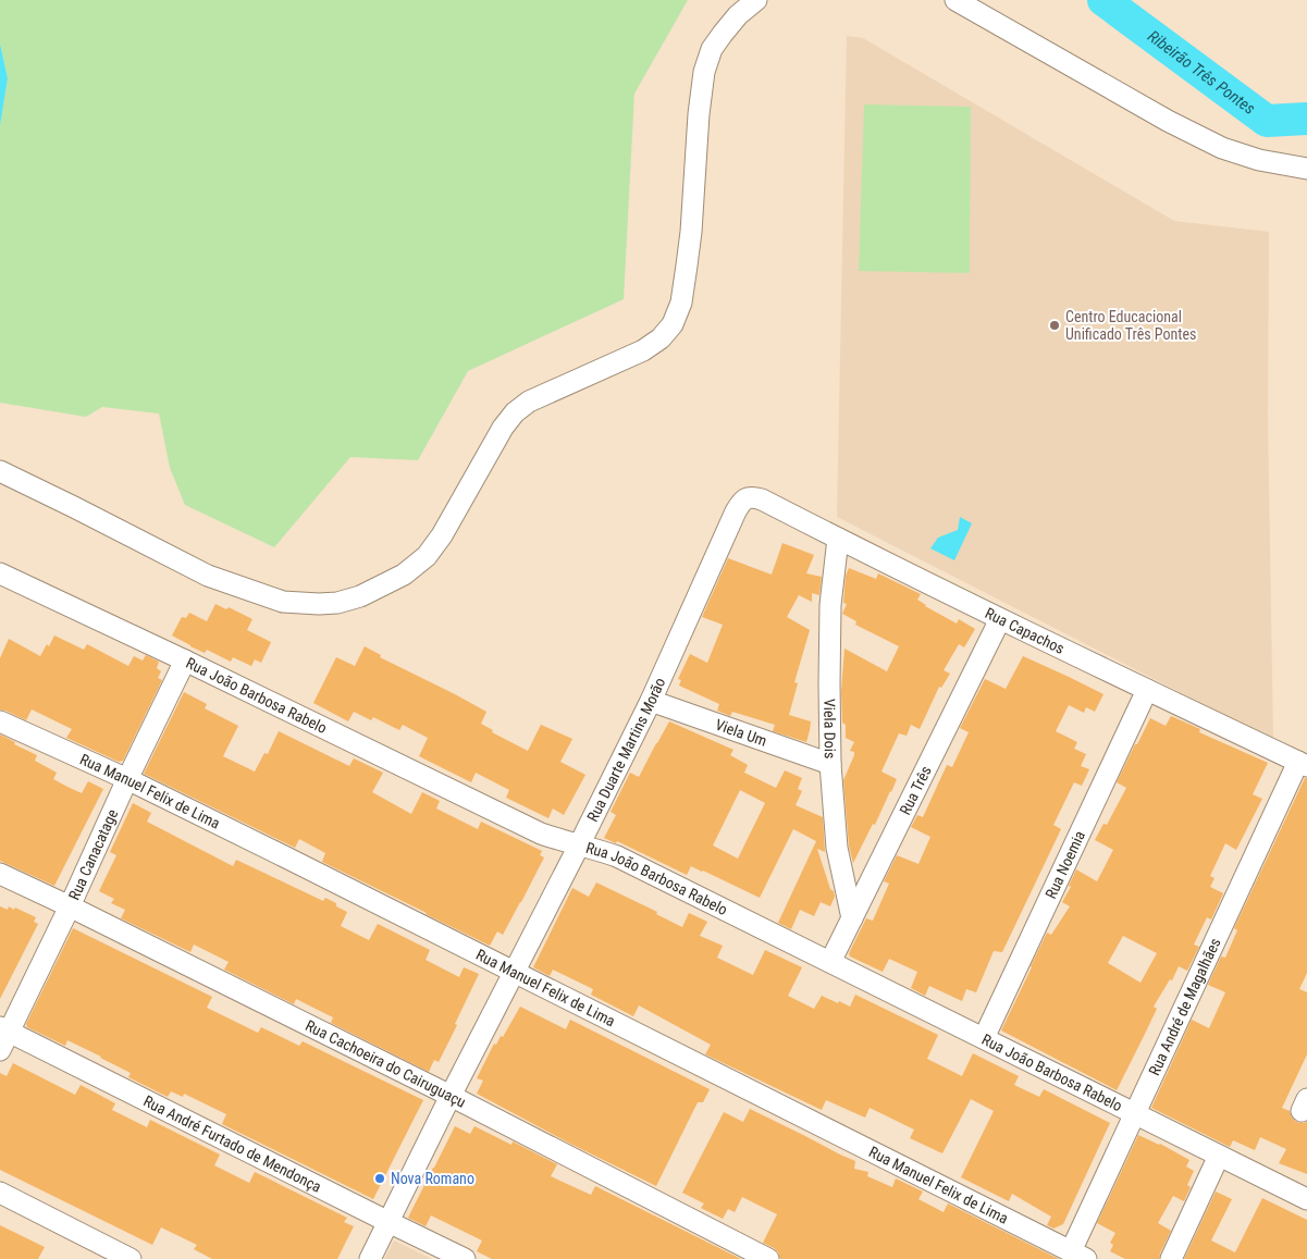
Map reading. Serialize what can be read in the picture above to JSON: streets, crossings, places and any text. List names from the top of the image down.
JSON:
{
  "streets": {
    "street": [
      "Rua Capachos",
      "Rua João Barbosa Rabelo",
      "Viela Dois",
      "Viela Um",
      "Rua Duarte Martins Morão",
      "Rua Três",
      "Rua Manuel Felix de Lima",
      "Rua Canacatage",
      "Rua Noemia",
      "Rua André de Magalhães",
      "Rua Cachoeira do Cairuguaçu",
      "Rua André Furtado de Mendonça"
    ]
  },
  "crossings": [
    ["Rua Capachos", "Viela Dois"],
    ["Rua Capachos", "Rua Duarte Martins Morão"],
    ["Rua Capachos", "Rua Três"],
    ["Rua Capachos", "Rua Noemia"],
    ["Rua Capachos", "Rua André de Magalhães"],
    ["Rua João Barbosa Rabelo", "Rua Duarte Martins Morão"],
    ["Rua João Barbosa Rabelo", "Rua Três"],
    ["Rua João Barbosa Rabelo", "Rua Canacatage"],
    ["Rua João Barbosa Rabelo", "Rua Noemia"],
    ["Rua João Barbosa Rabelo", "Rua André de Magalhães"],
    ["Viela Dois", "Viela Um"],
    ["Viela Dois", "Rua Três"],
    ["Viela Um", "Rua Duarte Martins Morão"],
    ["Rua Duarte Martins Morão", "Rua Manuel Felix de Lima"],
    ["Rua Duarte Martins Morão", "Rua Cachoeira do Cairuguaçu"],
    ["Rua Duarte Martins Morão", "Rua André Furtado de Mendonça"],
    ["Rua Manuel Felix de Lima", "Rua Canacatage"],
    ["Rua Manuel Felix de Lima", "Rua André de Magalhães"],
    ["Rua Canacatage", "Rua Cachoeira do Cairuguaçu"],
    ["Rua Canacatage", "Rua André Furtado de Mendonça"]
  ],
  "water": ["Ribeirão Três Pontes"],
  "places": ["Centro Educacional Unificado Três Pontes", "Nova Romano"]
}
